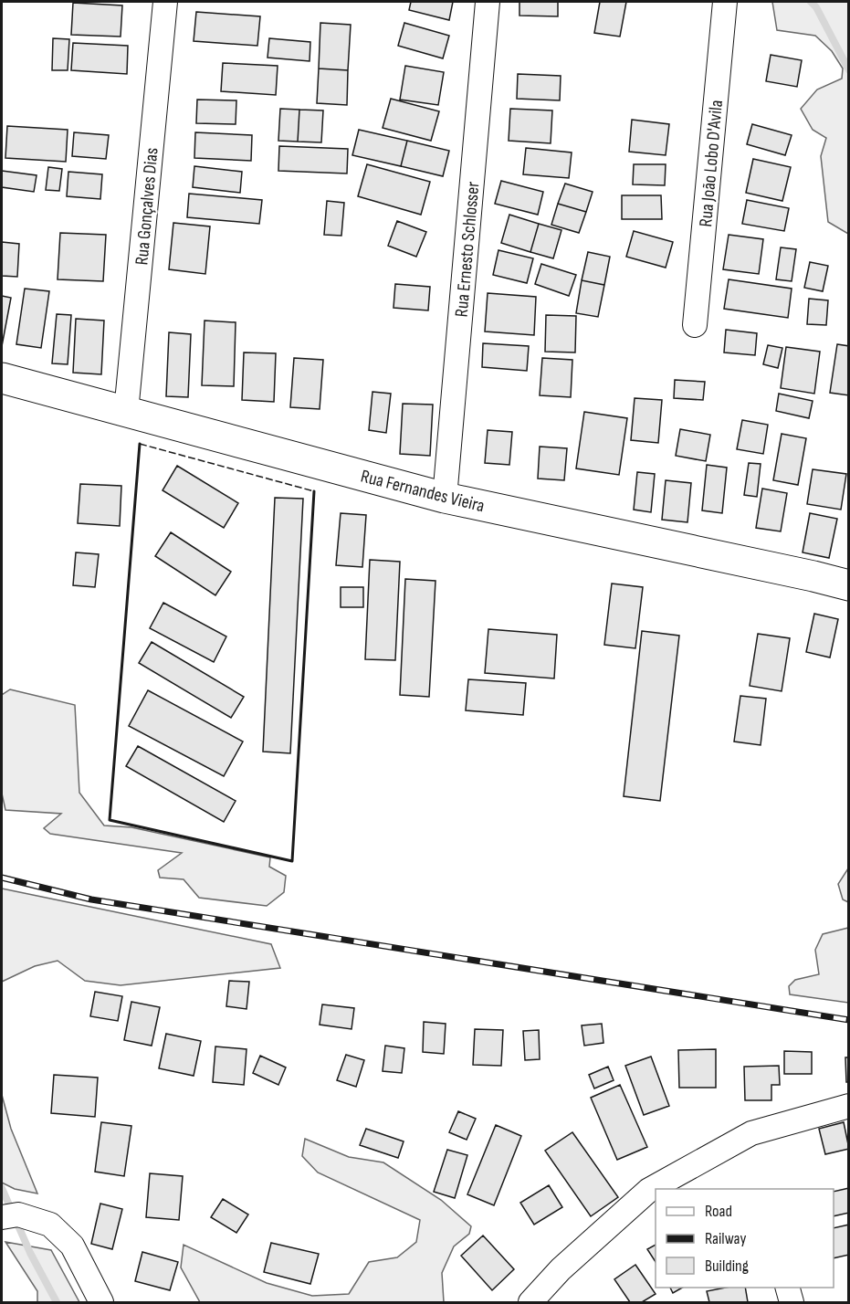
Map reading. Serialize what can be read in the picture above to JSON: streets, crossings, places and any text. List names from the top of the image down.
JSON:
{
  "streets": {
    "street": [
      "Rua João Lobo D'Avila",
      "Rua Gonçalves Dias",
      "Rua Ernesto Schlosser",
      "Rua Fernandes Vieira"
    ]
  },
  "crossings": [
    ["Rua Gonçalves Dias", "Rua Fernandes Vieira"],
    ["Rua Ernesto Schlosser", "Rua Fernandes Vieira"]
  ],
  "legend": ["Road", "Railway", "Building"]
}
